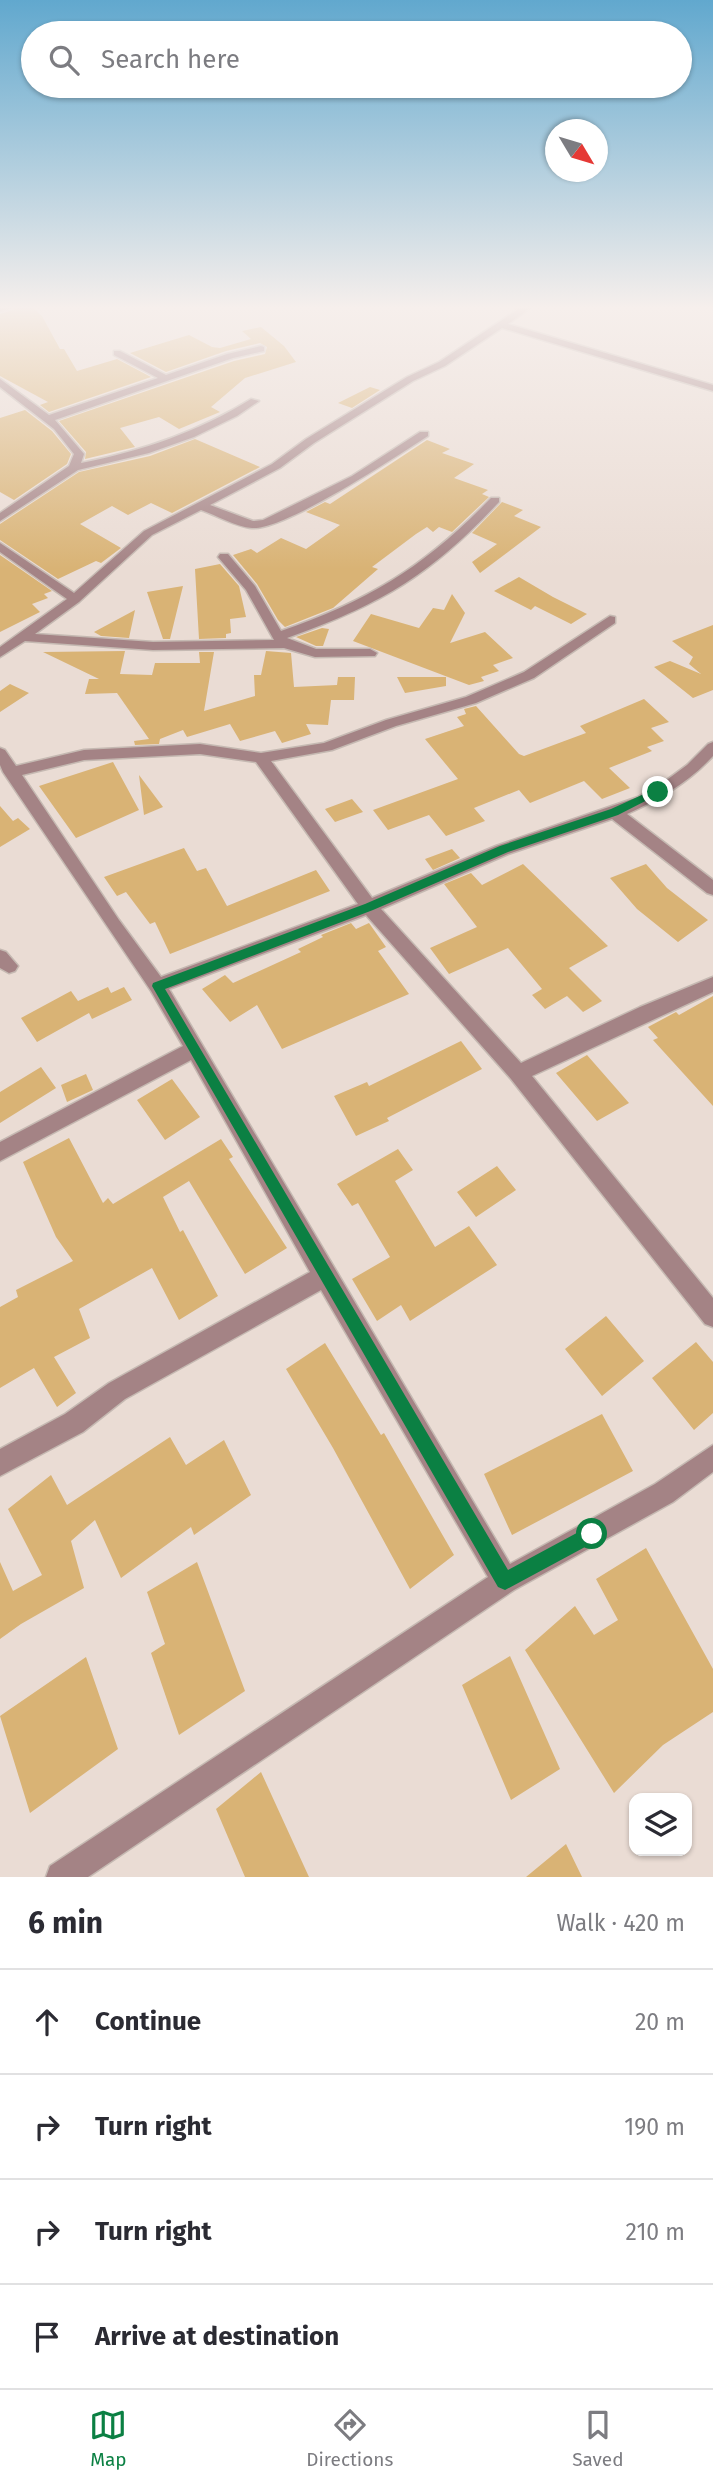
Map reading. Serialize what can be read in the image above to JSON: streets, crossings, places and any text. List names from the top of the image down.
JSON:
{
  "north": "bottom right",
  "page": {
    "search": "Search here",
    "heading": ["6 min", "Walk · 420 m"],
    "list": [
      ["Continue", "20 m"],
      ["Turn right", "190 m"],
      ["Turn right", "210 m"],
      "Arrive at destination"
    ],
    "nav": ["Map", "Directions", "Saved"]
  }
}
